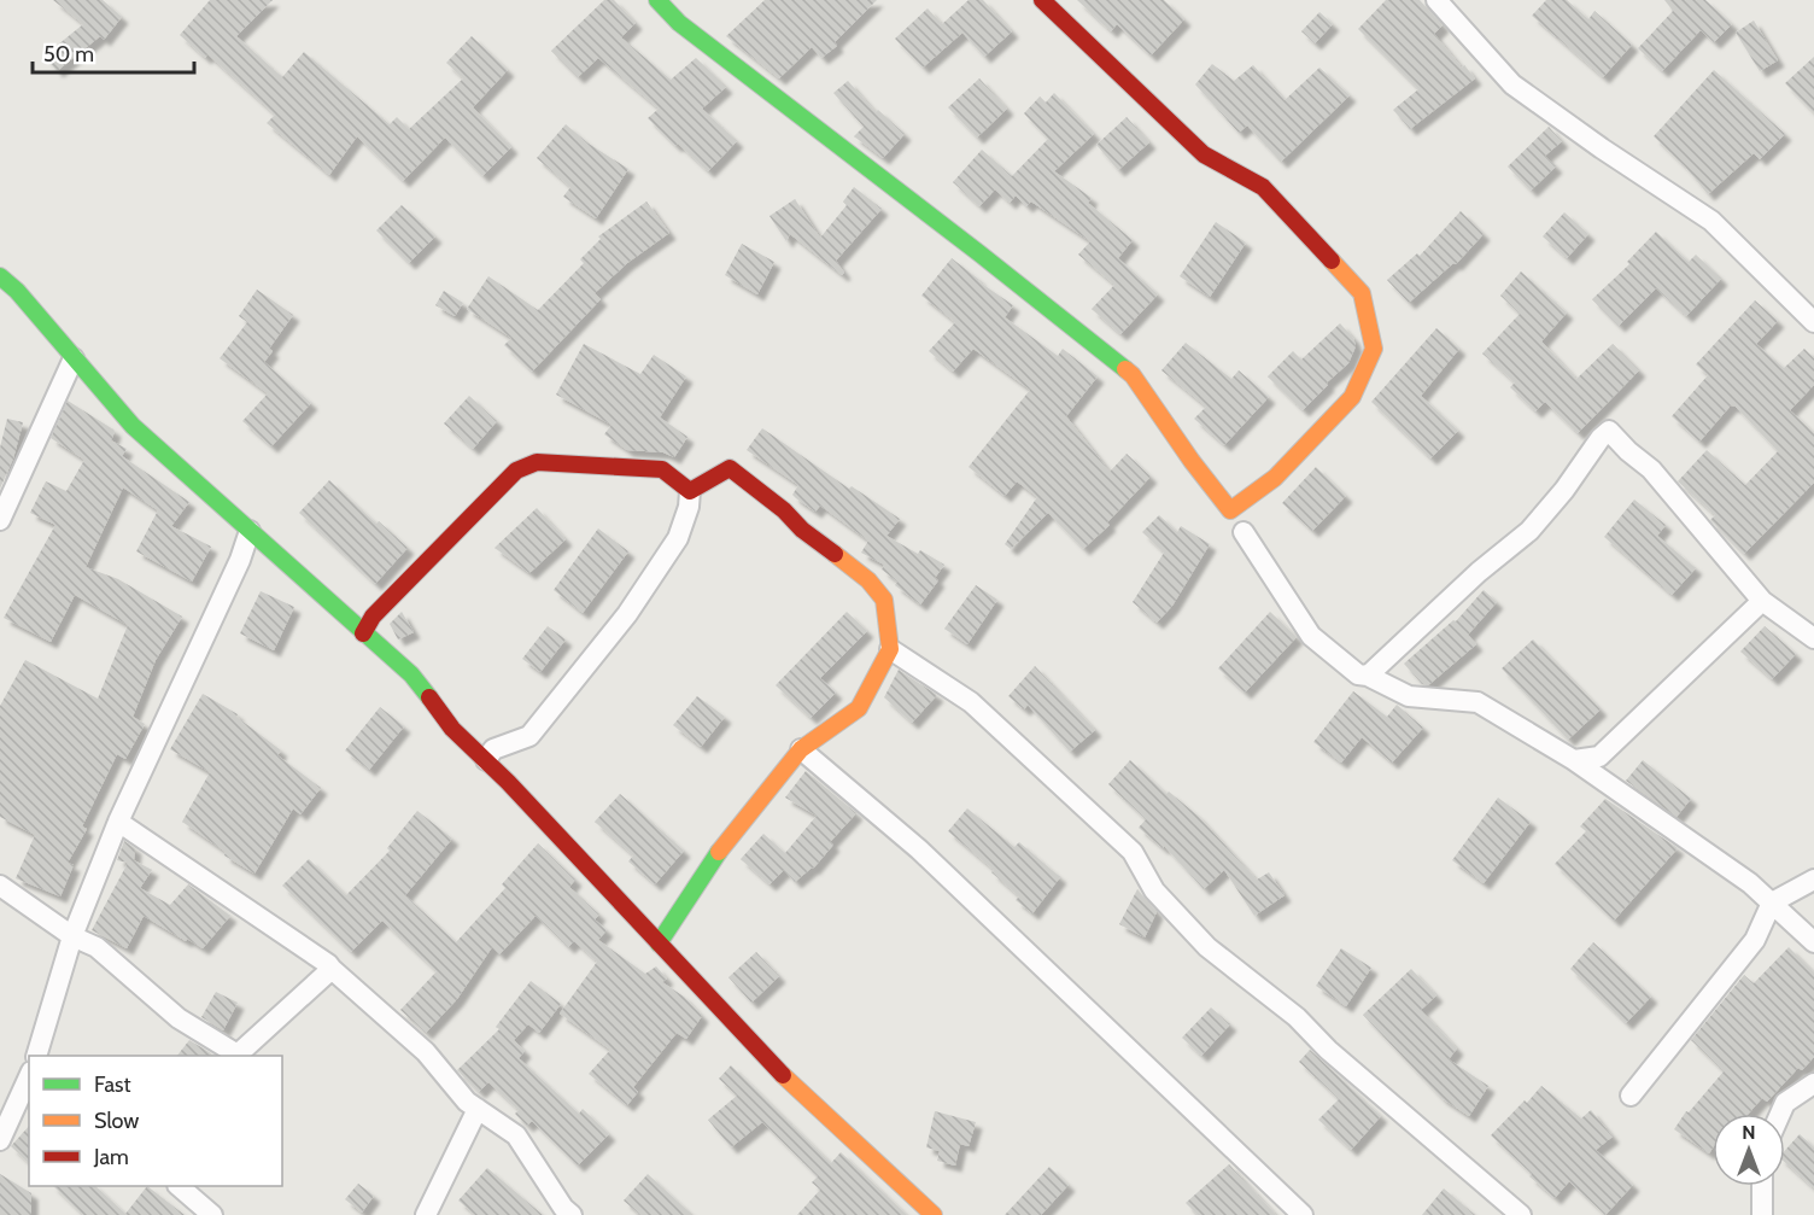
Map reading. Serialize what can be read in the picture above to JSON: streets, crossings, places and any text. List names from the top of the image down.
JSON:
{
  "legend": ["Fast", "Slow", "Jam"],
  "scale_bar": "50 m",
  "north": "top"
}
